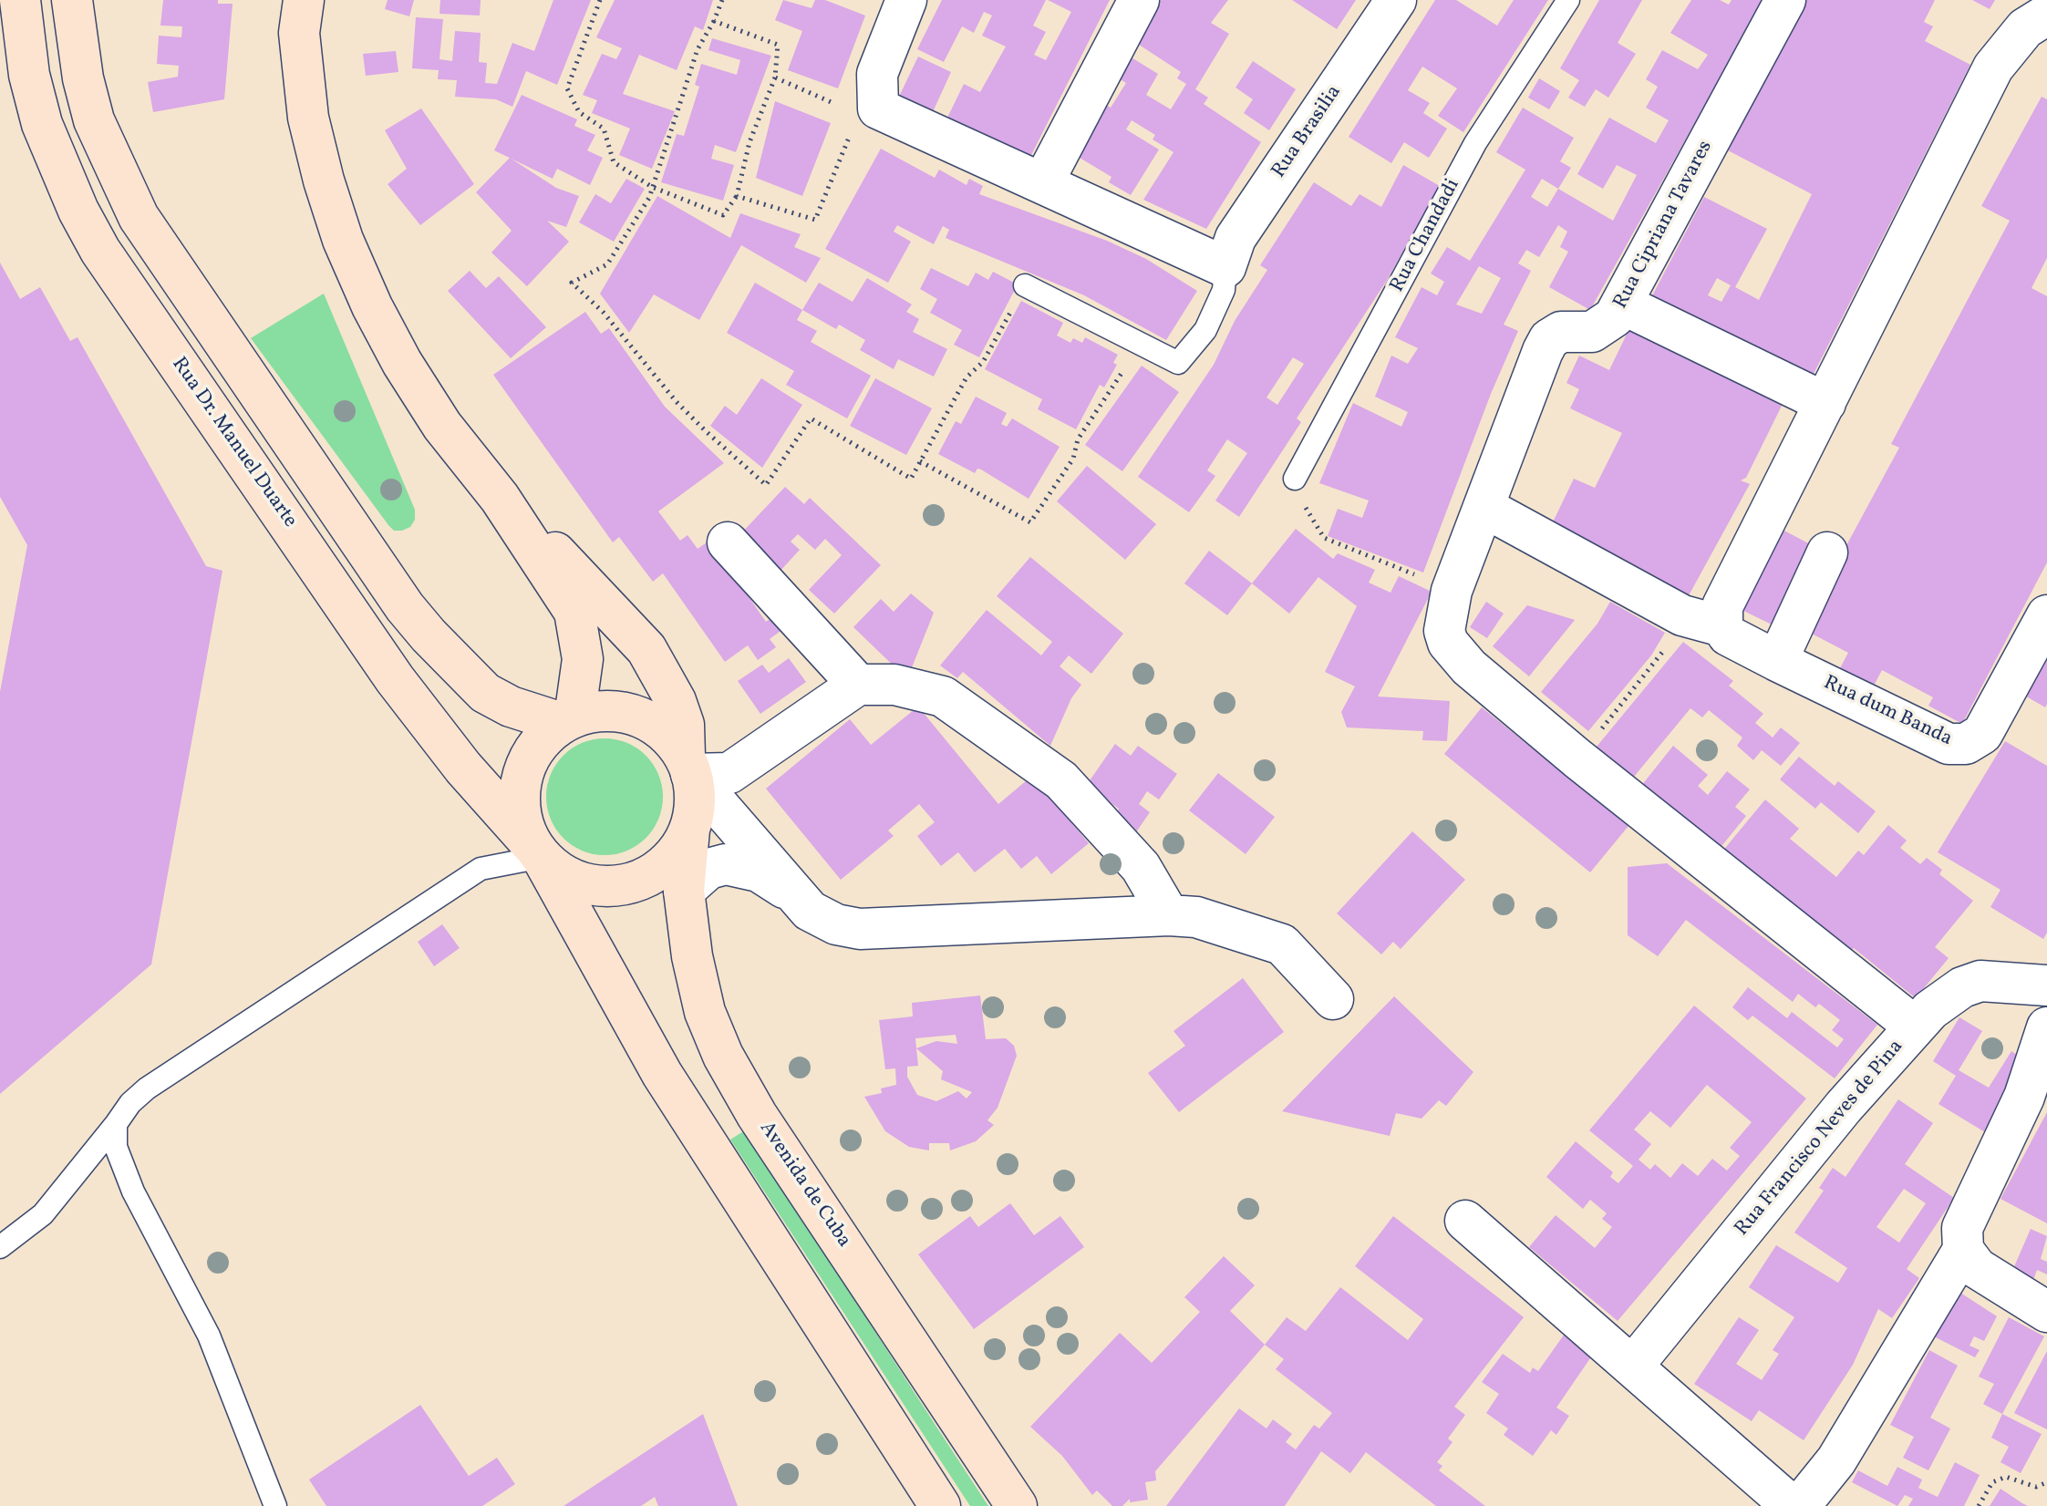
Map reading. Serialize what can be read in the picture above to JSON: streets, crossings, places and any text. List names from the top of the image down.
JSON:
{
  "streets": {
    "street": [
      "Rua Brasilia",
      "Rua Cipriana Tavares",
      "Rua Dr. Manuel Duarte",
      "Rua dum Banda",
      "Rua Francisco Neves de Pina",
      "Avenida de Cuba"
    ],
    "lane": ["Rua Chandadi"]
  },
  "crossings": [
    ["Rua Cipriana Tavares", "Rua dum Banda"],
    ["Rua Dr. Manuel Duarte", "Avenida de Cuba"]
  ]
}
